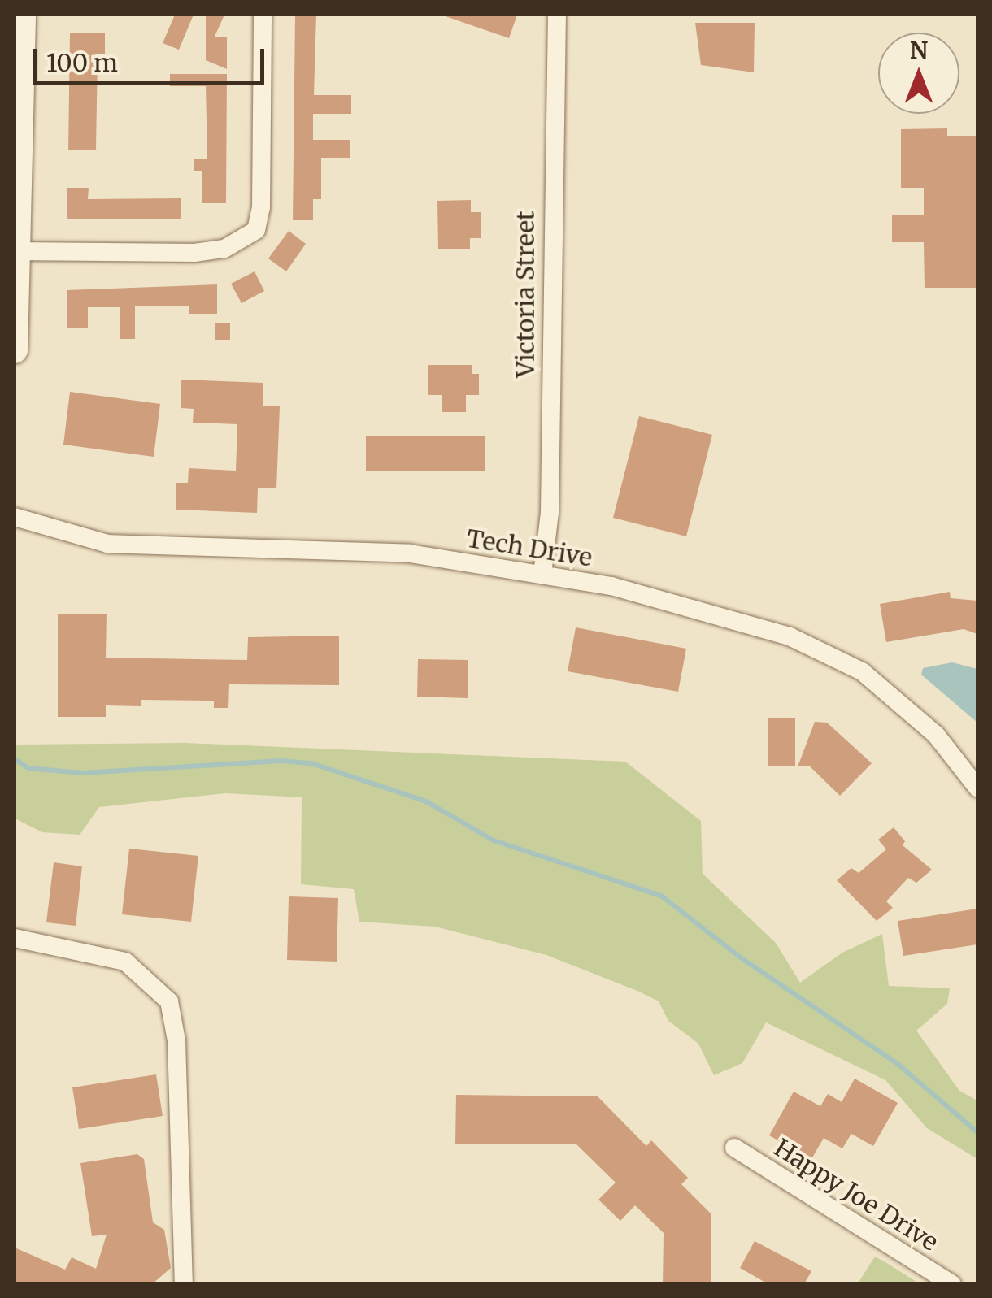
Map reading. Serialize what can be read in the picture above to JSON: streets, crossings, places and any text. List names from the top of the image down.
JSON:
{
  "streets": {
    "street": ["Victoria Street", "Tech Drive", "Happy Joe Drive"]
  },
  "crossings": [
    ["Victoria Street", "Tech Drive"]
  ],
  "scale_bar": "100 m",
  "north": "top"
}
